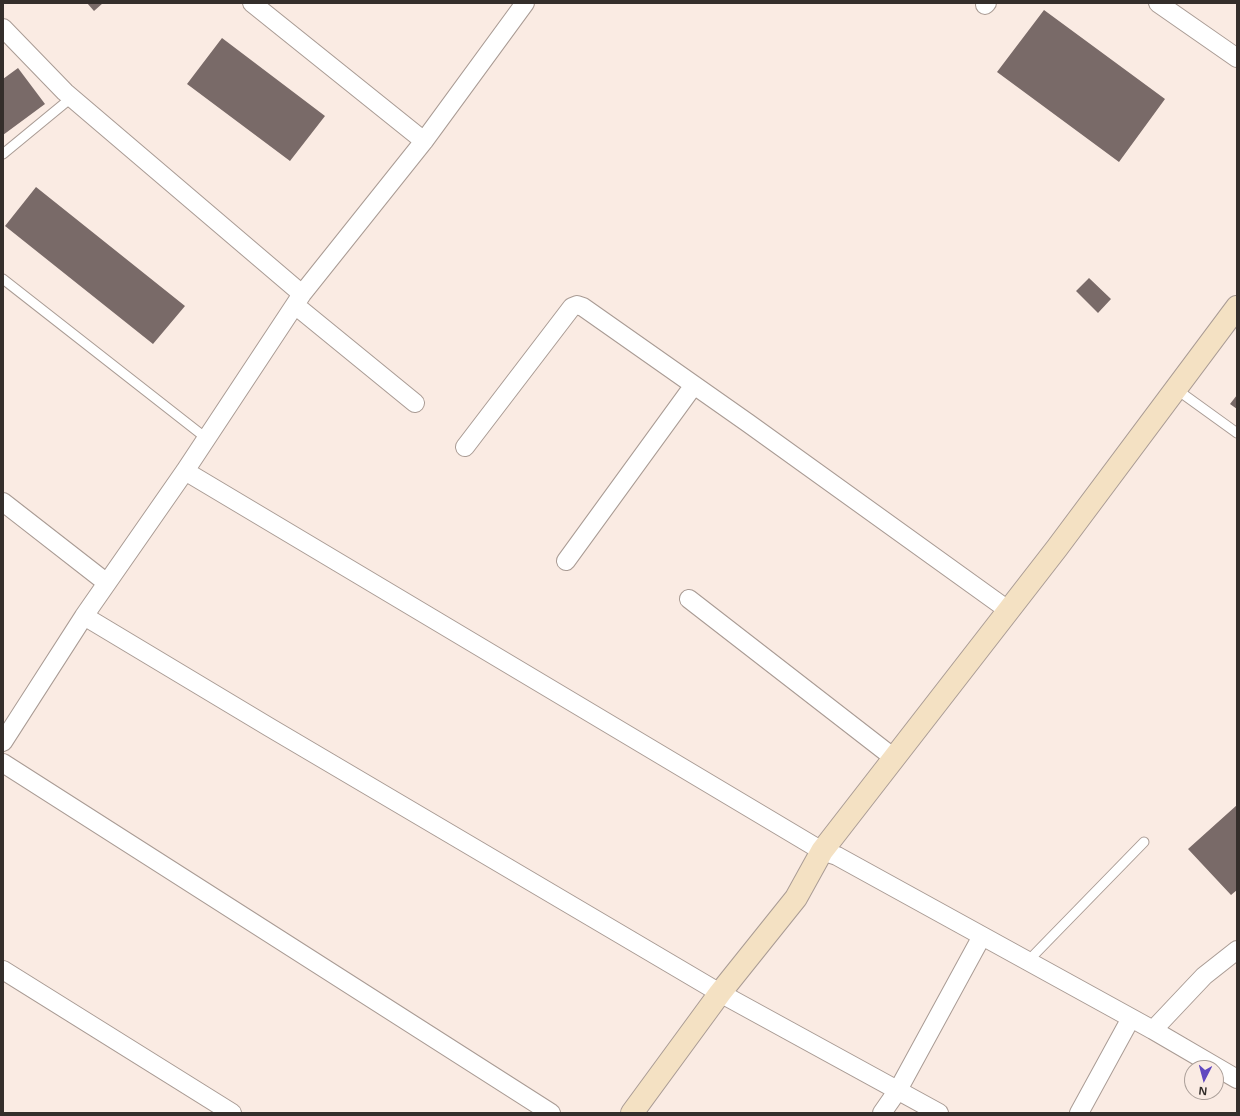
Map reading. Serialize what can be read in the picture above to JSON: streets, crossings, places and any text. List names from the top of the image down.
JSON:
{
  "north": "bottom"
}
